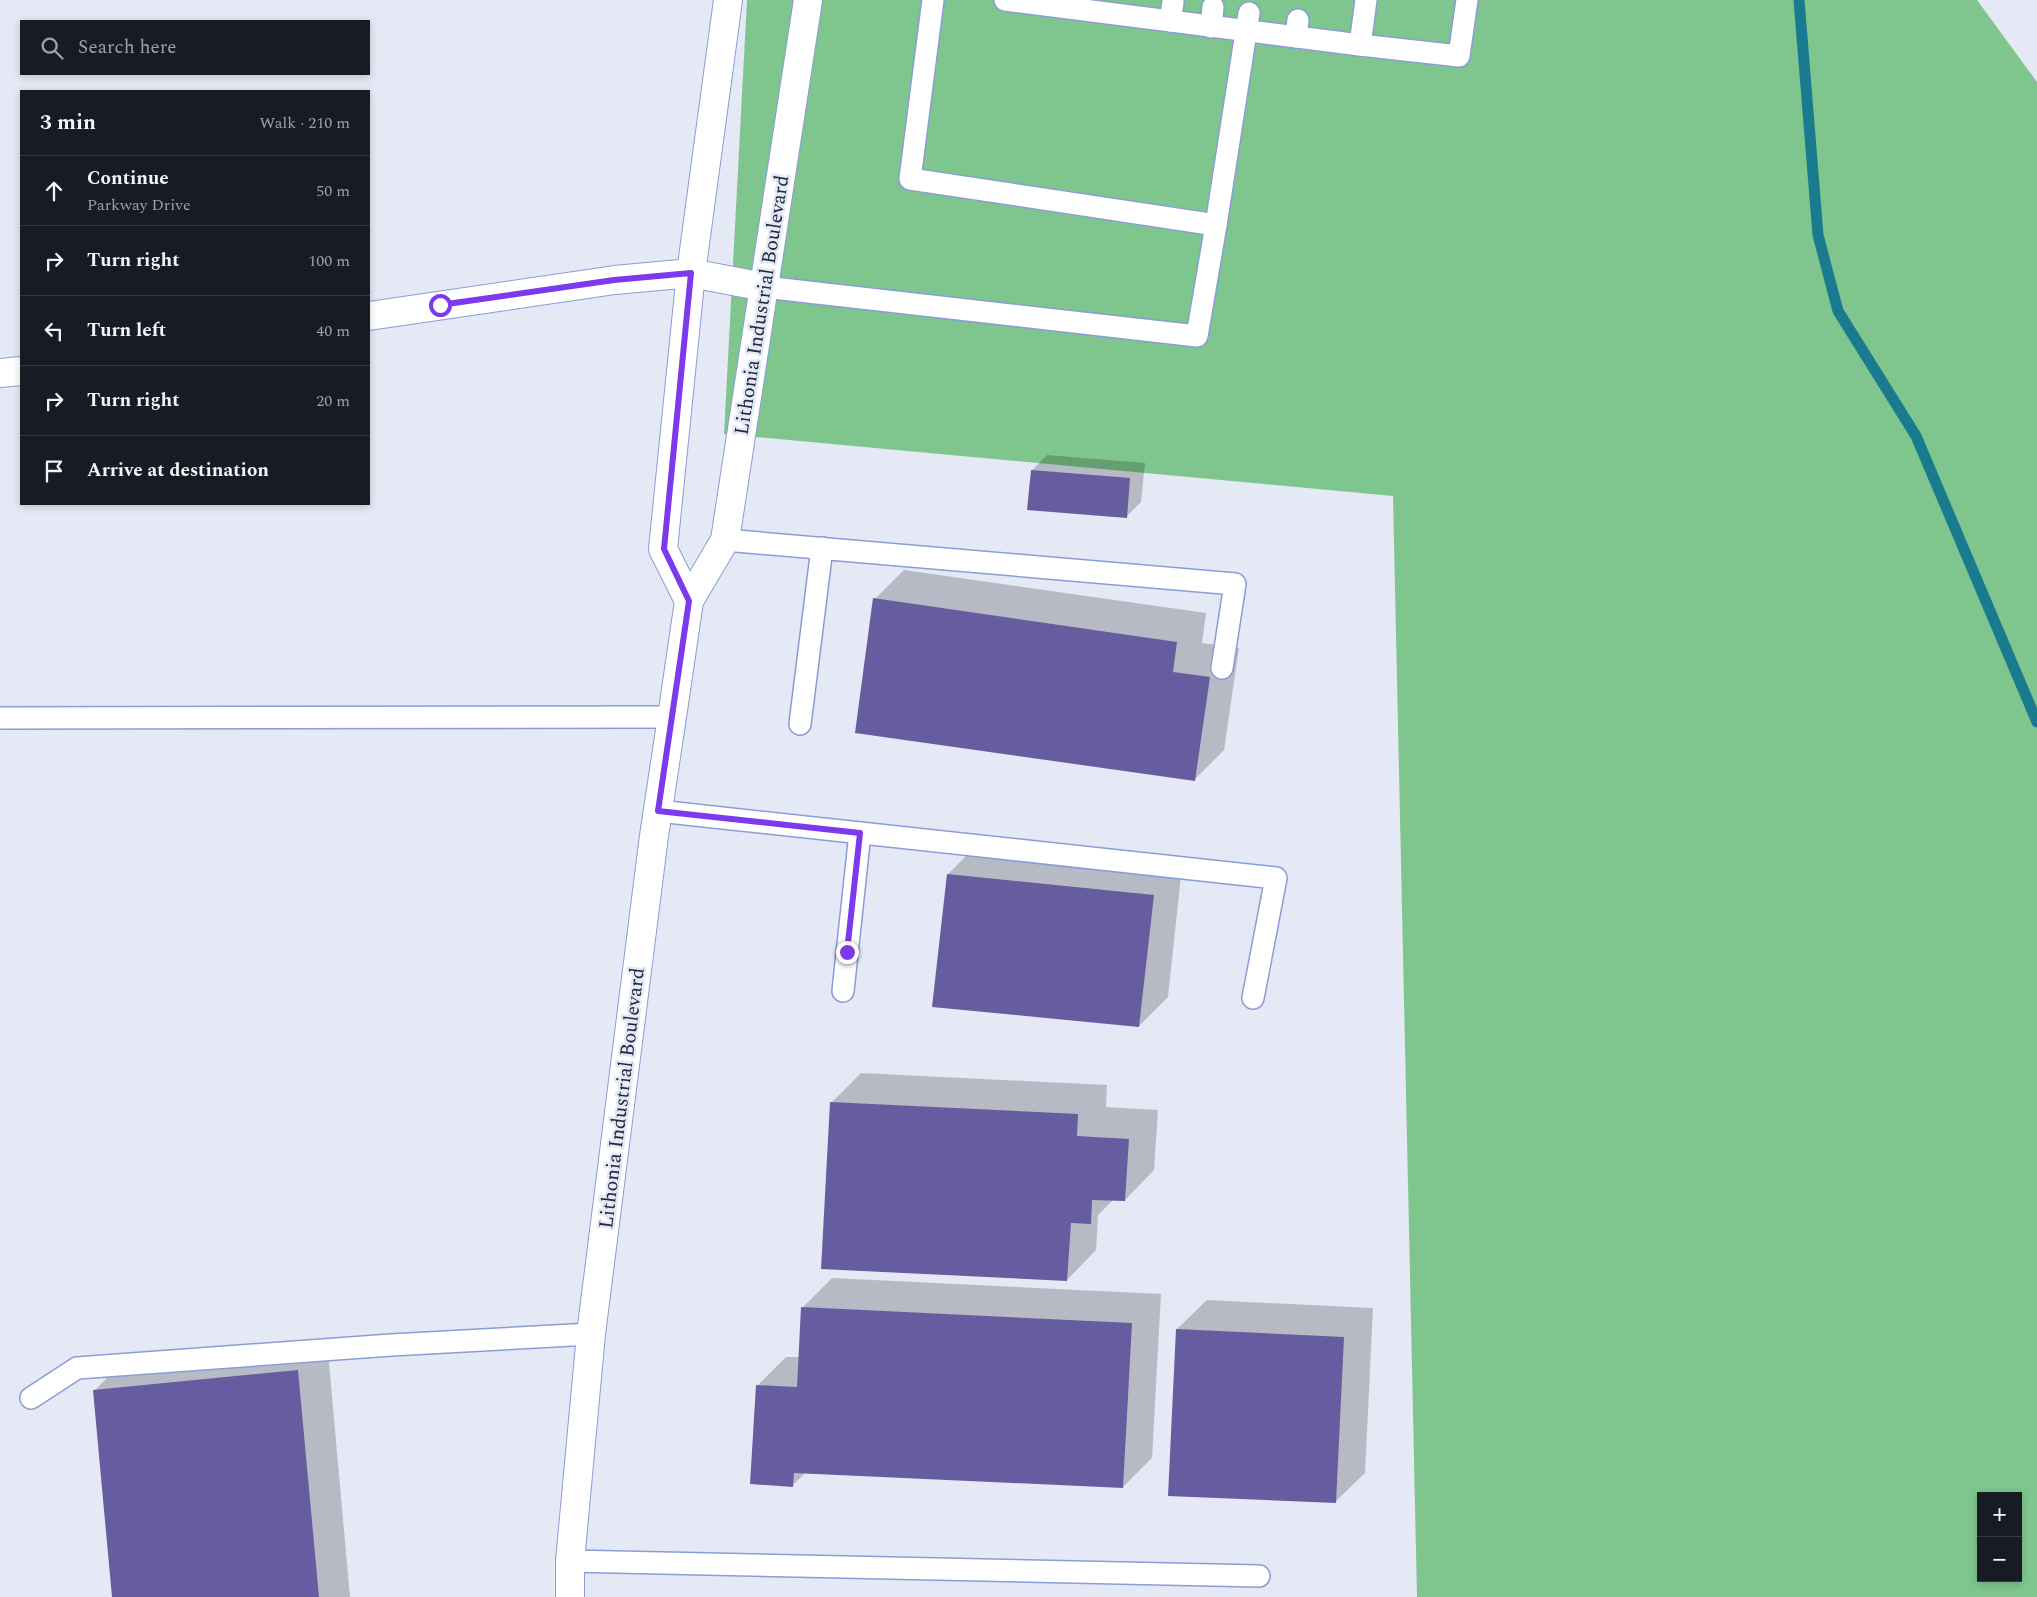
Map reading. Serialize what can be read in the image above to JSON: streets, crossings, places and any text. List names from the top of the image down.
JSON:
{
  "streets": {
    "main road": ["Lithonia Industrial Boulevard"]
  },
  "page": {
    "search": "Search here",
    "heading": ["3 min", "Walk · 210 m"],
    "list": [
      ["Continue", "Parkway Drive", "50 m"],
      ["Turn right", "100 m"],
      ["Turn left", "40 m"],
      ["Turn right", "20 m"],
      "Arrive at destination"
    ],
    "map_buttons": ["+", "−"]
  }
}
